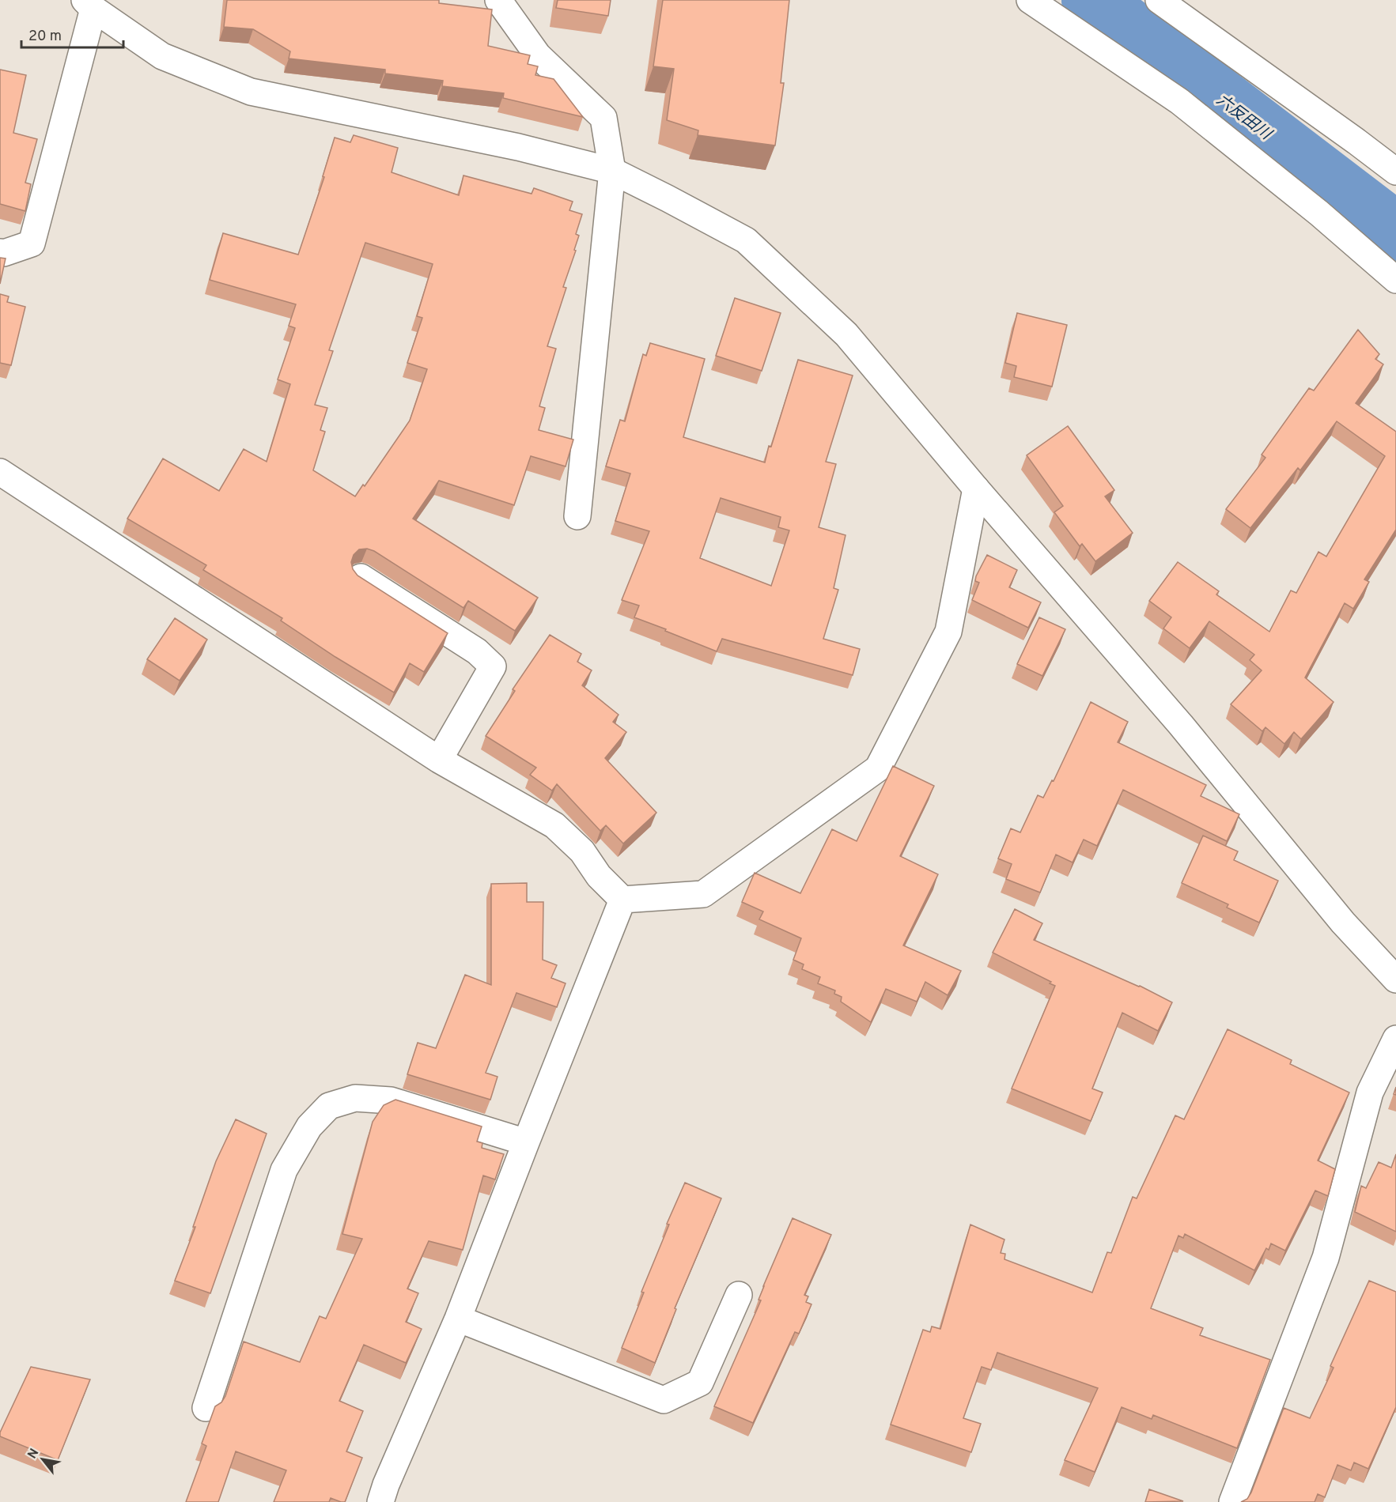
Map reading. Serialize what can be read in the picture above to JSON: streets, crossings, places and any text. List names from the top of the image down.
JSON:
{
  "water": ["六反田川"],
  "scale_bar": "20 m",
  "north": "top left"
}
